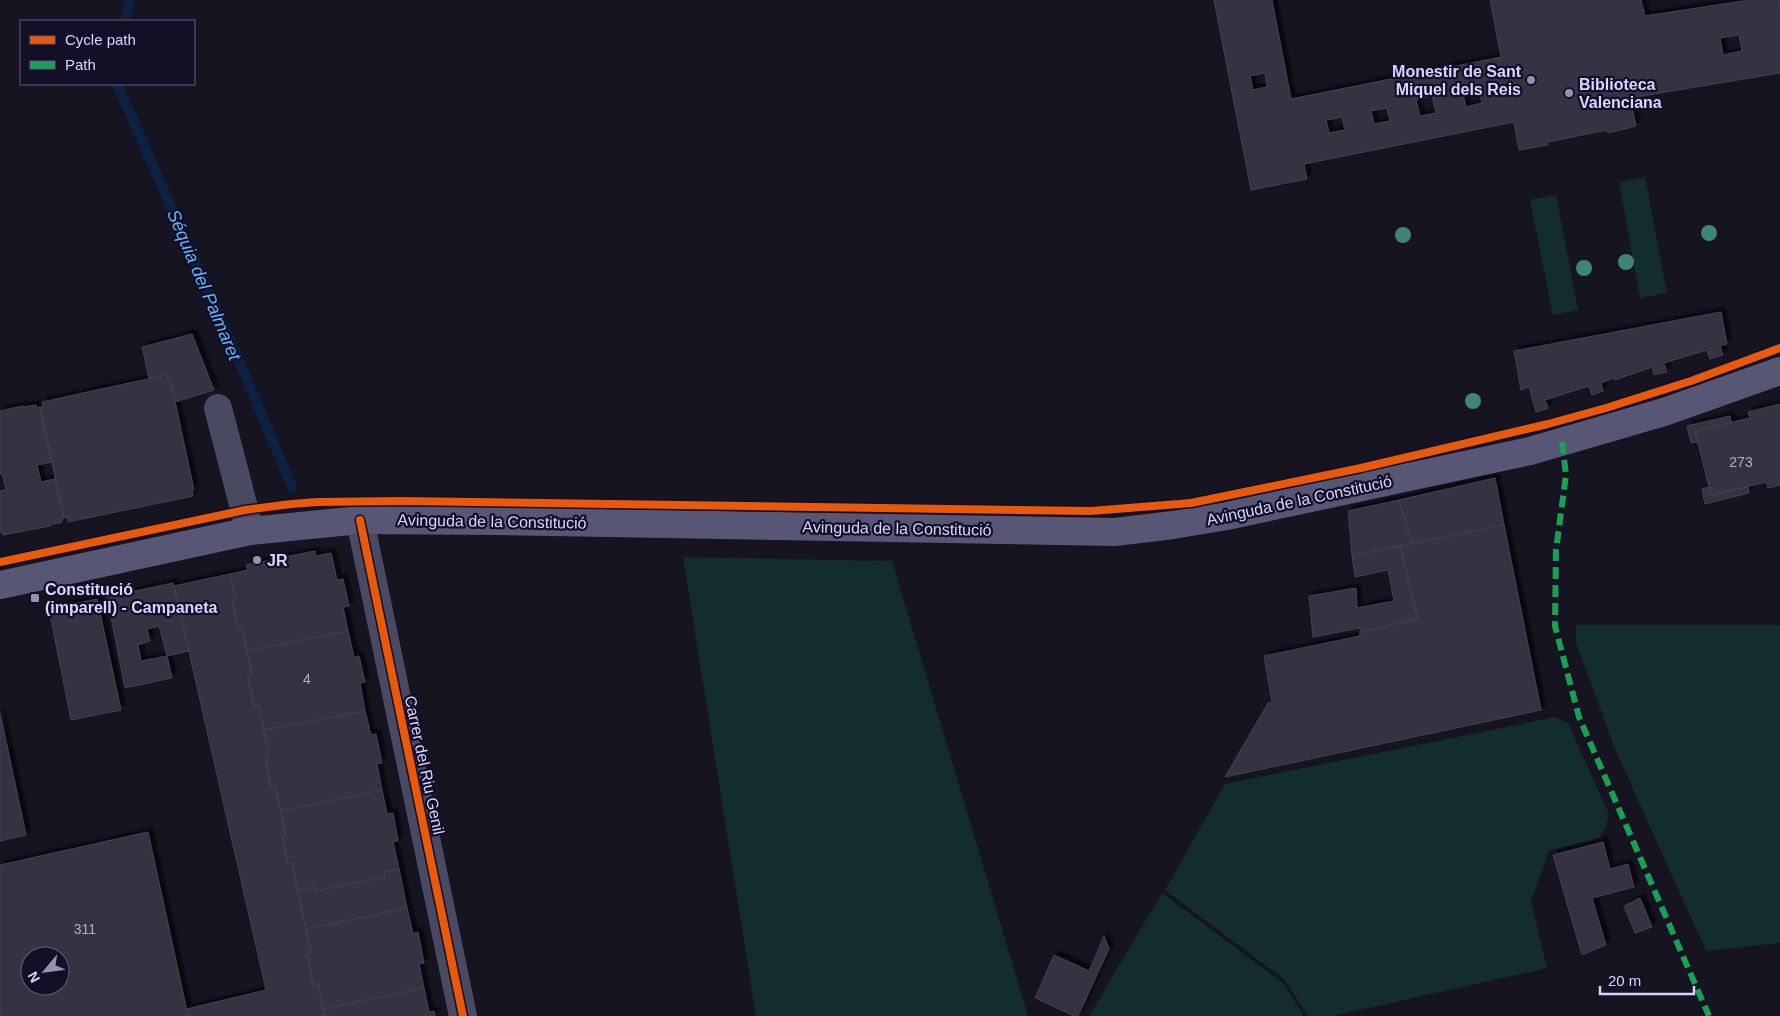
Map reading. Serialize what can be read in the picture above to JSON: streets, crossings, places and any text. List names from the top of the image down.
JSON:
{
  "streets": {
    "main road": ["Avinguda de la Constitució"],
    "street": ["Carrer del Riu Genil"]
  },
  "crossings": [
    ["Avinguda de la Constitució", "Carrer del Riu Genil"]
  ],
  "water": ["Séquia del Palmaret"],
  "places": {
    "other": ["Monestir de Sant Miquel dels Reis", "Biblioteca Valenciana", "JR"],
    "transit": ["Constitució (imparell) - Campaneta"]
  },
  "house_numbers": ["273", "4", "311"],
  "legend": ["Cycle path", "Path"],
  "scale_bar": "20 m",
  "north": "bottom left"
}
